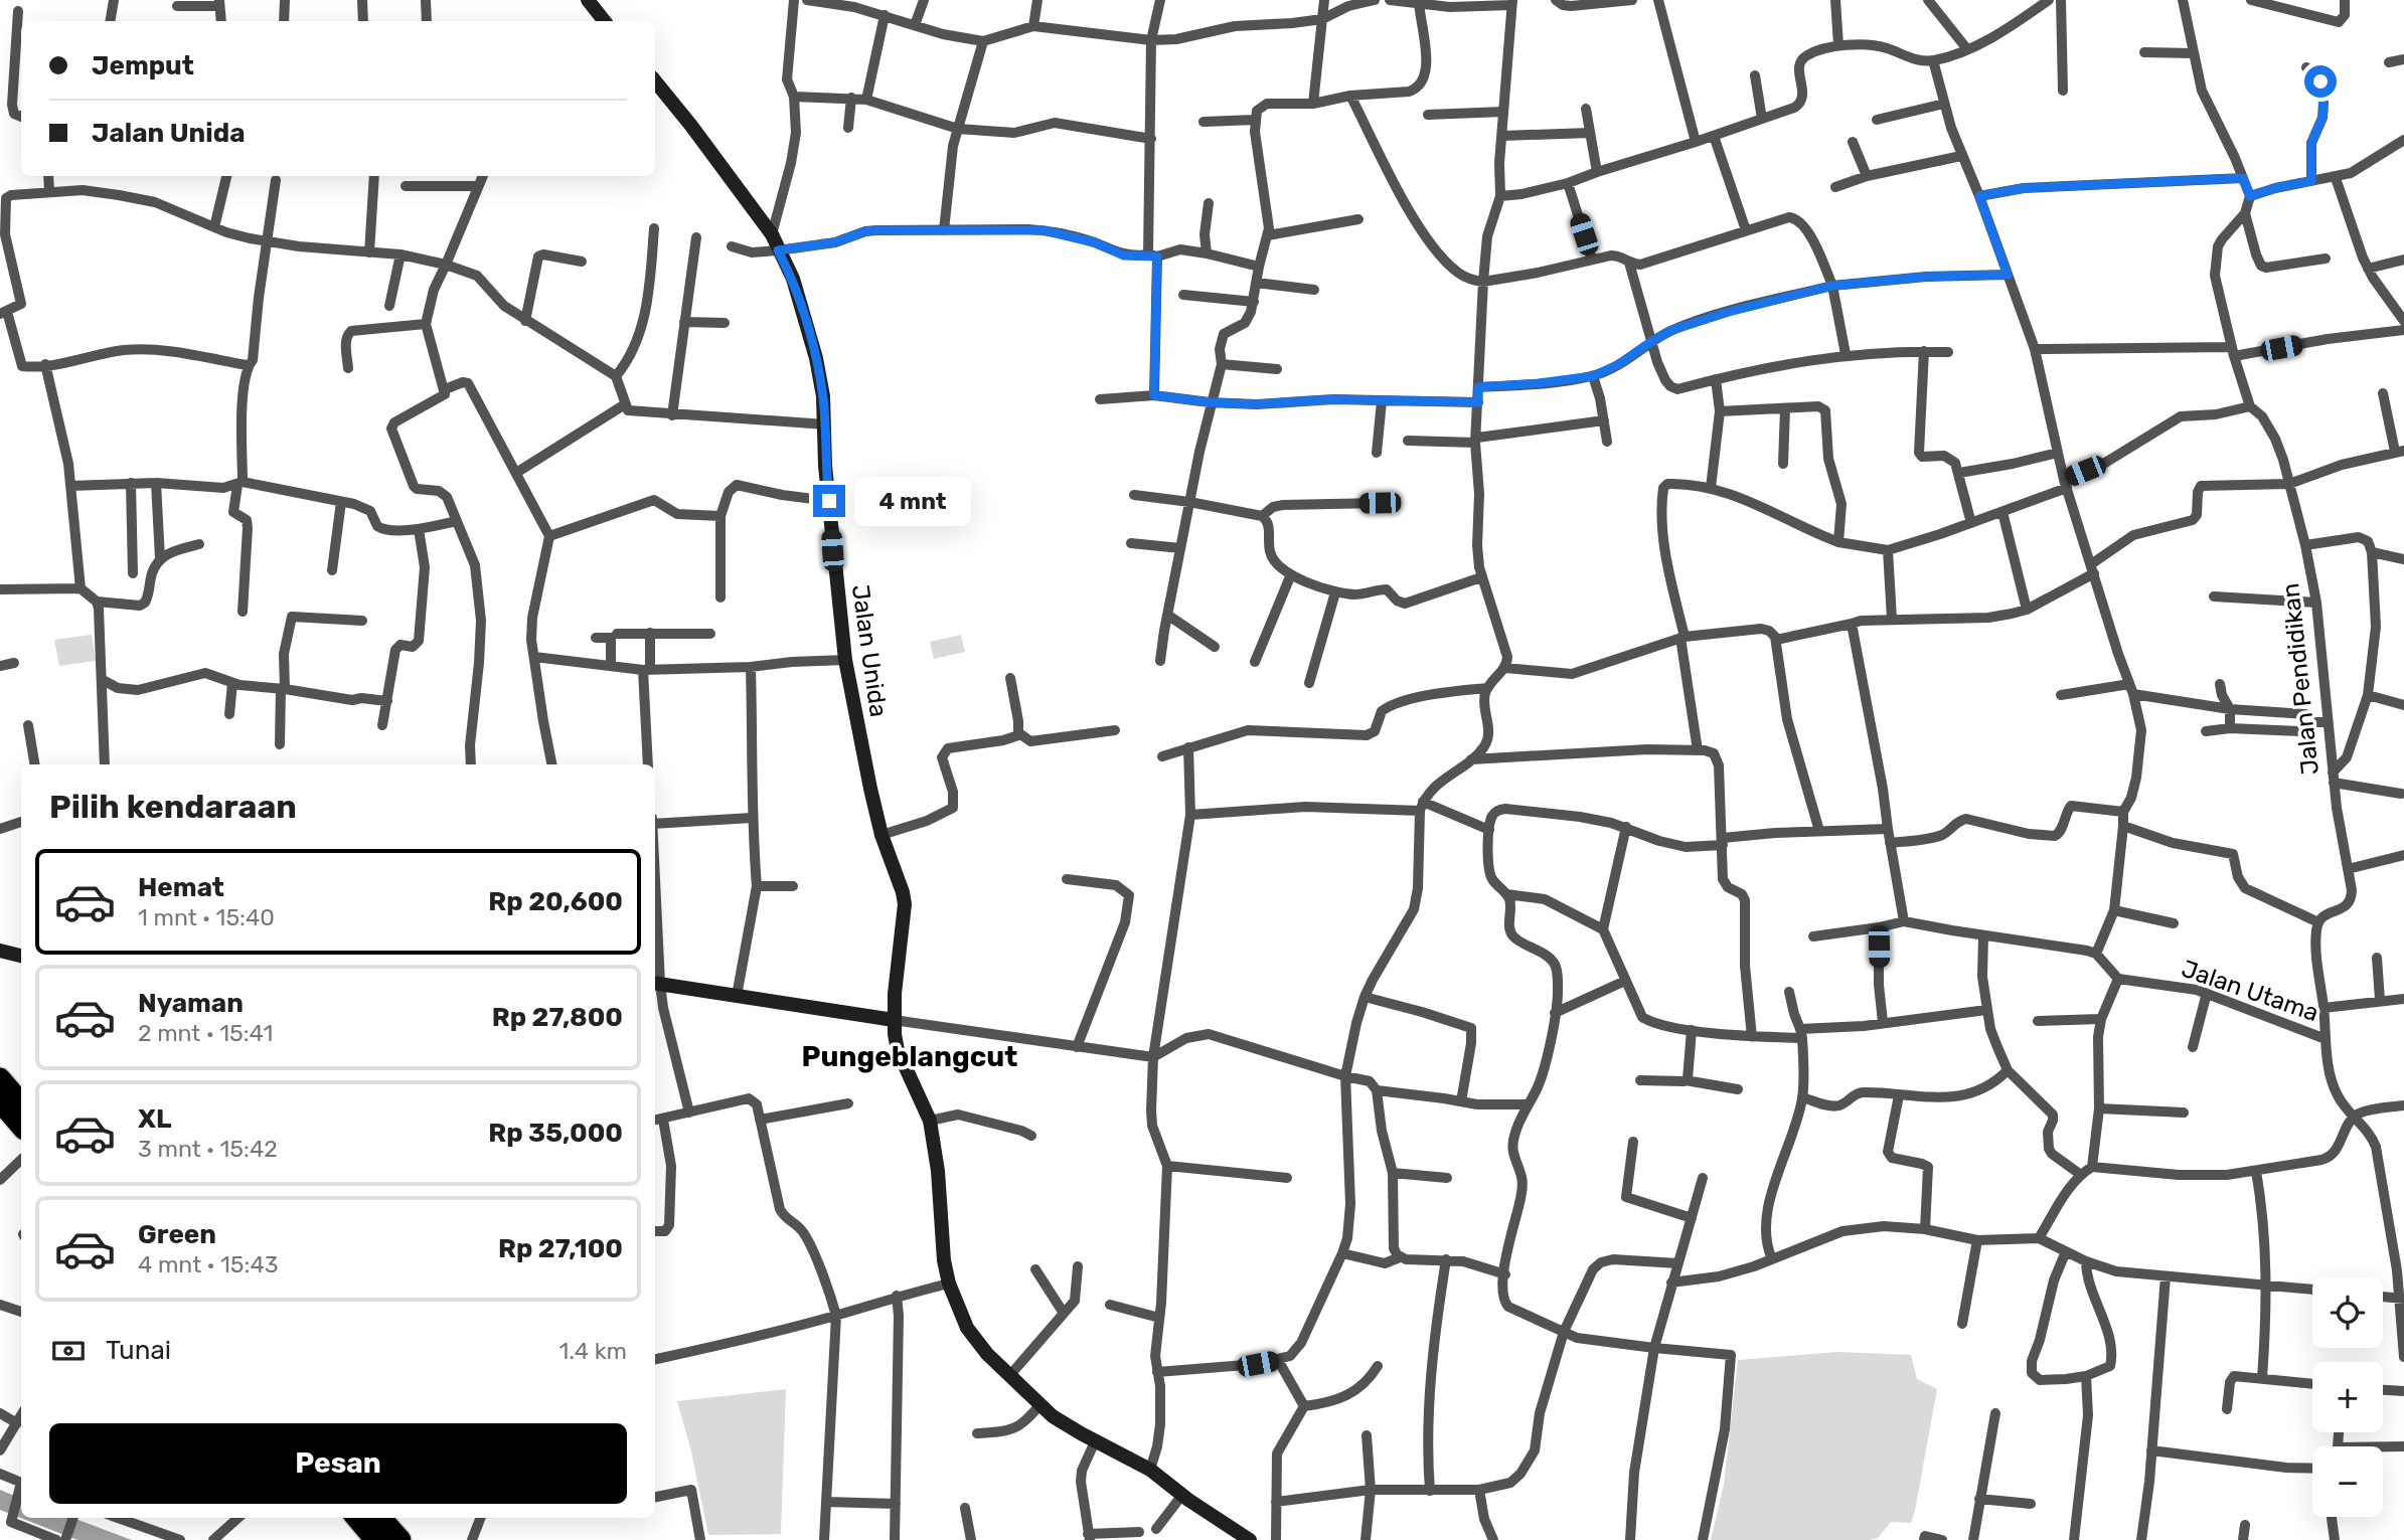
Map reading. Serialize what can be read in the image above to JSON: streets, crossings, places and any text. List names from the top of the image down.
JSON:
{
  "streets": {
    "street": ["Jalan Unida", "Jalan Pendidikan", "Jalan Utama"]
  },
  "districts": ["Pungeblangcut"],
  "page": {
    "banner": ["Jemput", "Jalan Unida"],
    "bubble": "4 mnt",
    "heading": "Pilih kendaraan",
    "list": [
      {
        "name": "Hemat",
        "note": "1 mnt · 15:40",
        "value": "Rp 20,600"
      },
      {
        "name": "Nyaman",
        "note": "2 mnt · 15:41",
        "value": "Rp 27,800"
      },
      {
        "name": "XL",
        "note": "3 mnt · 15:42",
        "value": "Rp 35,000"
      },
      {
        "name": "Green",
        "note": "4 mnt · 15:43",
        "value": "Rp 27,100"
      }
    ],
    "map_buttons": ["+", "−"],
    "pay": ["Tunai", "1.4 km"],
    "buttons": "Pesan"
  }
}
